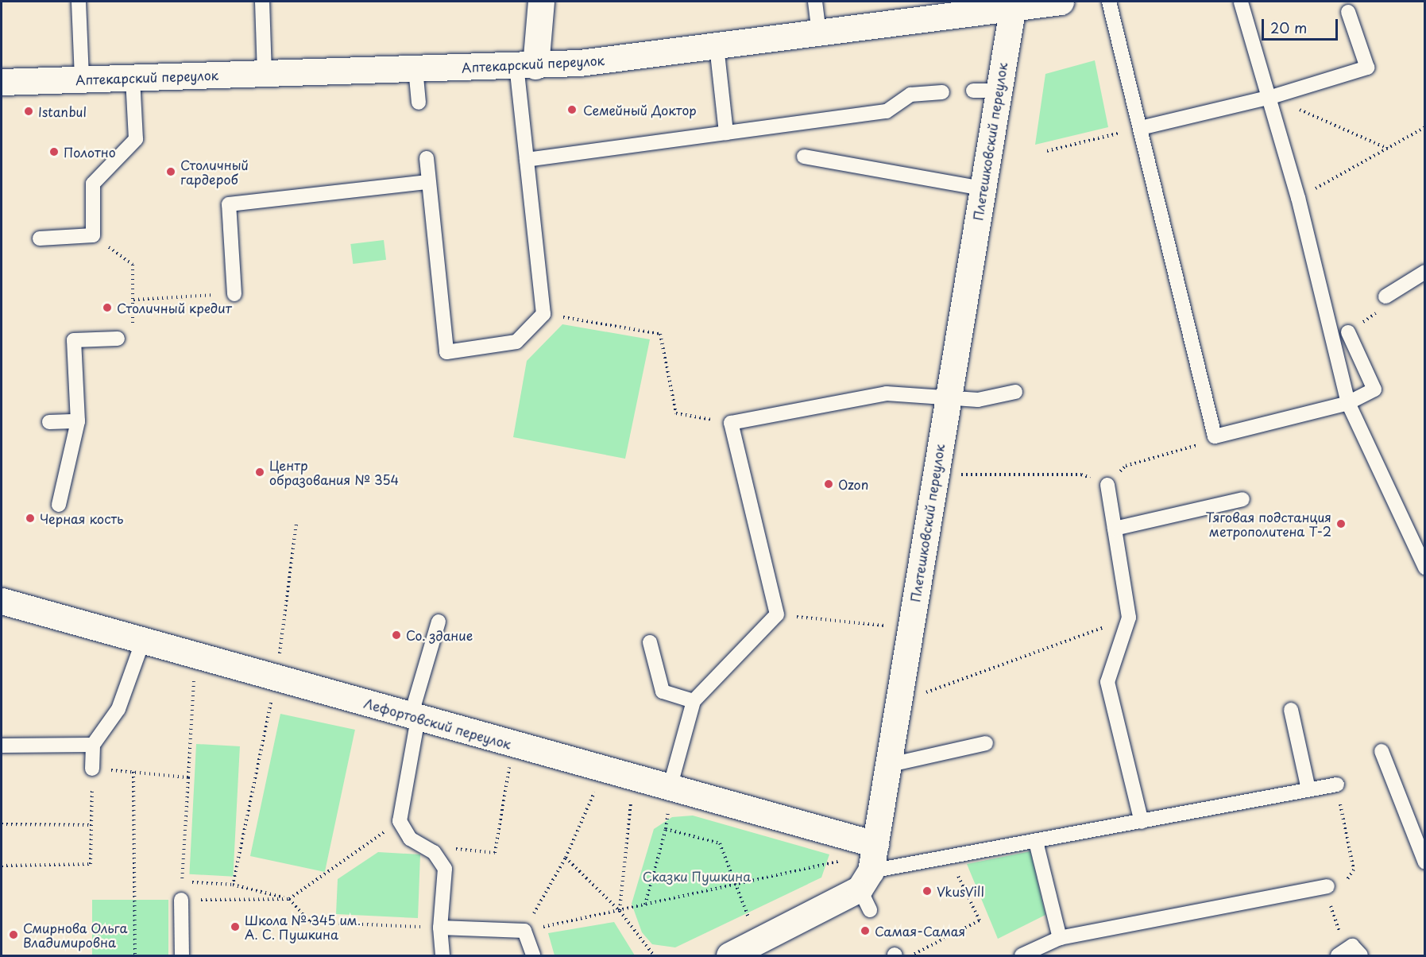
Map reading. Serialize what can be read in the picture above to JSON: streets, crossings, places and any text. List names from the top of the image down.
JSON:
{
  "streets": {
    "street": ["Аптекарский переулок", "Плетешковский переулок", "Лефортовский переулок"]
  },
  "crossings": [
    ["Аптекарский переулок", "Плетешковский переулок"],
    ["Плетешковский переулок", "Лефортовский переулок"]
  ],
  "parks": ["Сказки Пушкина"],
  "places": [
    "Семейный Доктор",
    "Istanbul",
    "Полотно",
    "Столичный гардероб",
    "Столичный кредит",
    "Центр образования № 354",
    "Ozon",
    "Черная кость",
    "Тяговая подстанция метрополитена Т-2",
    "Со. здание",
    "VkusVill",
    "Школа № 345 им. А. С. Пушкина",
    "Самая-Самая",
    "Смирнова Ольга Владимировна"
  ],
  "scale_bar": "20 m"
}
